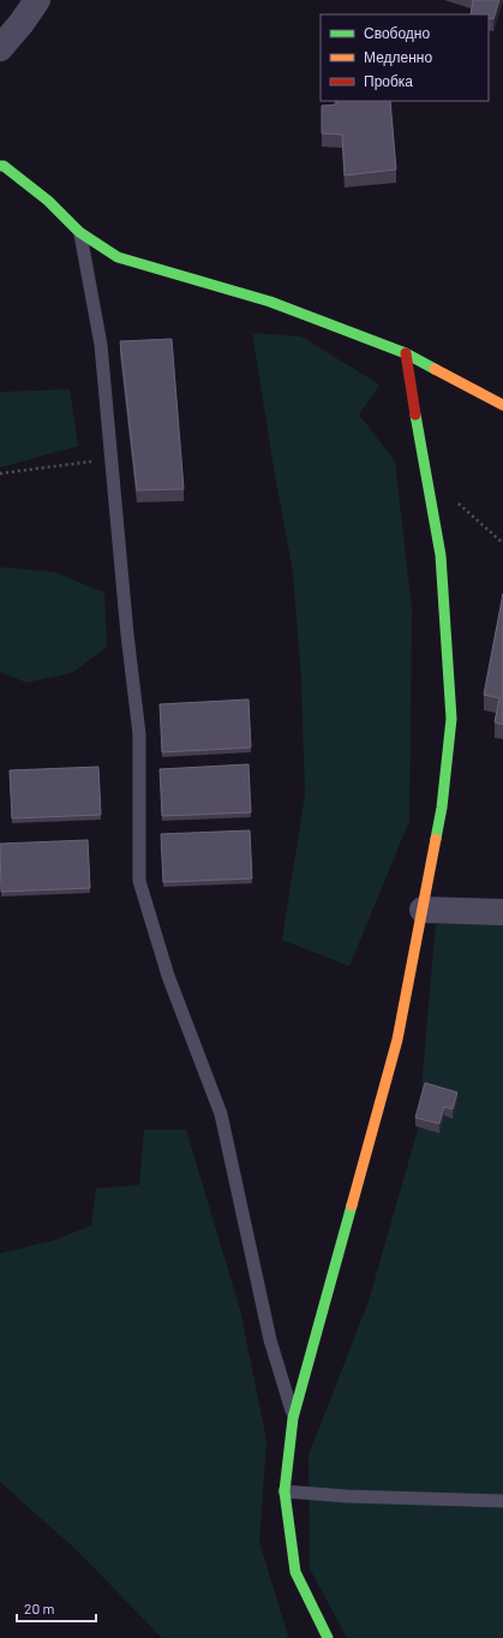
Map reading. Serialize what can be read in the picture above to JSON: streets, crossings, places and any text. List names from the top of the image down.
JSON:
{
  "legend": ["Свободно", "Медленно", "Пробка"],
  "scale_bar": "20 m"
}
